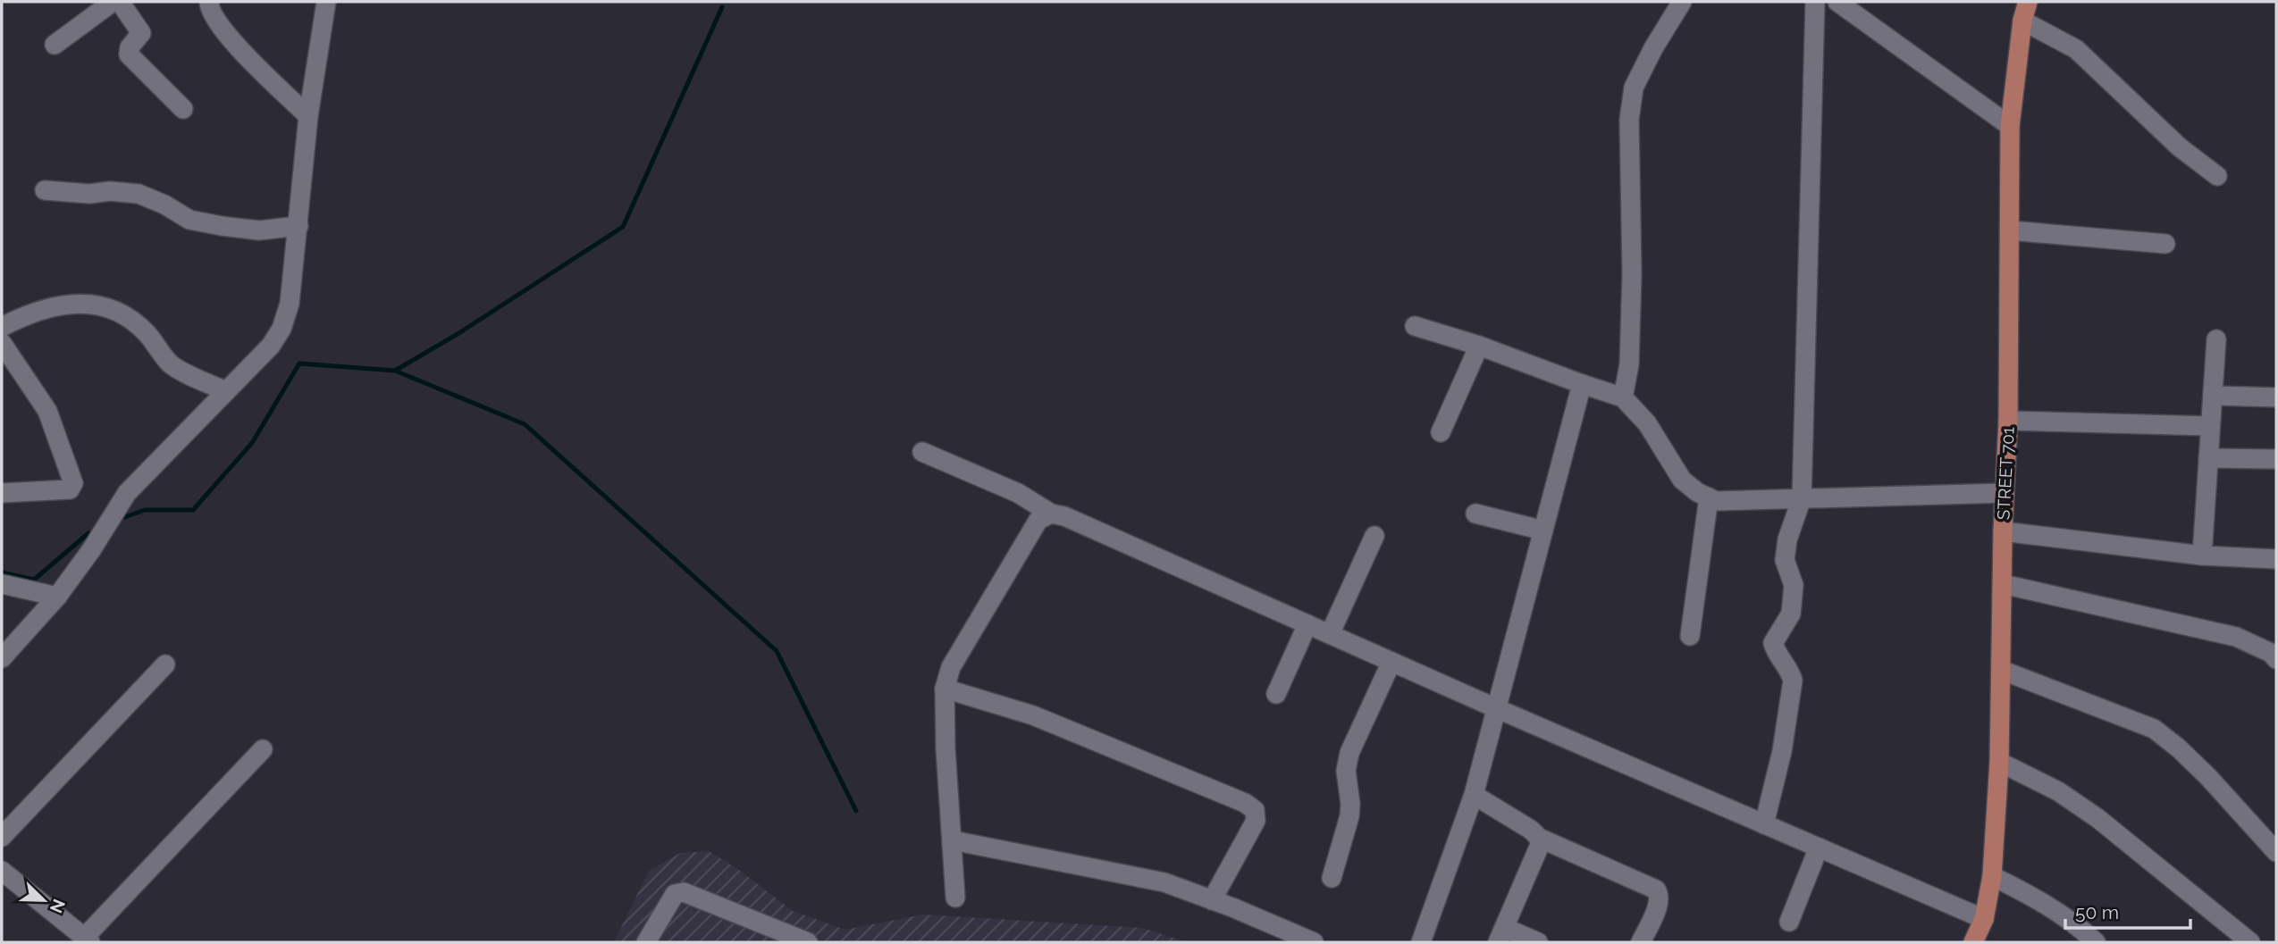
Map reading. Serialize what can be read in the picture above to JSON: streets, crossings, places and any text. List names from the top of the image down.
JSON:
{
  "streets": {
    "main road": ["STREET 701"]
  },
  "scale_bar": "50 m",
  "north": "bottom right"
}
